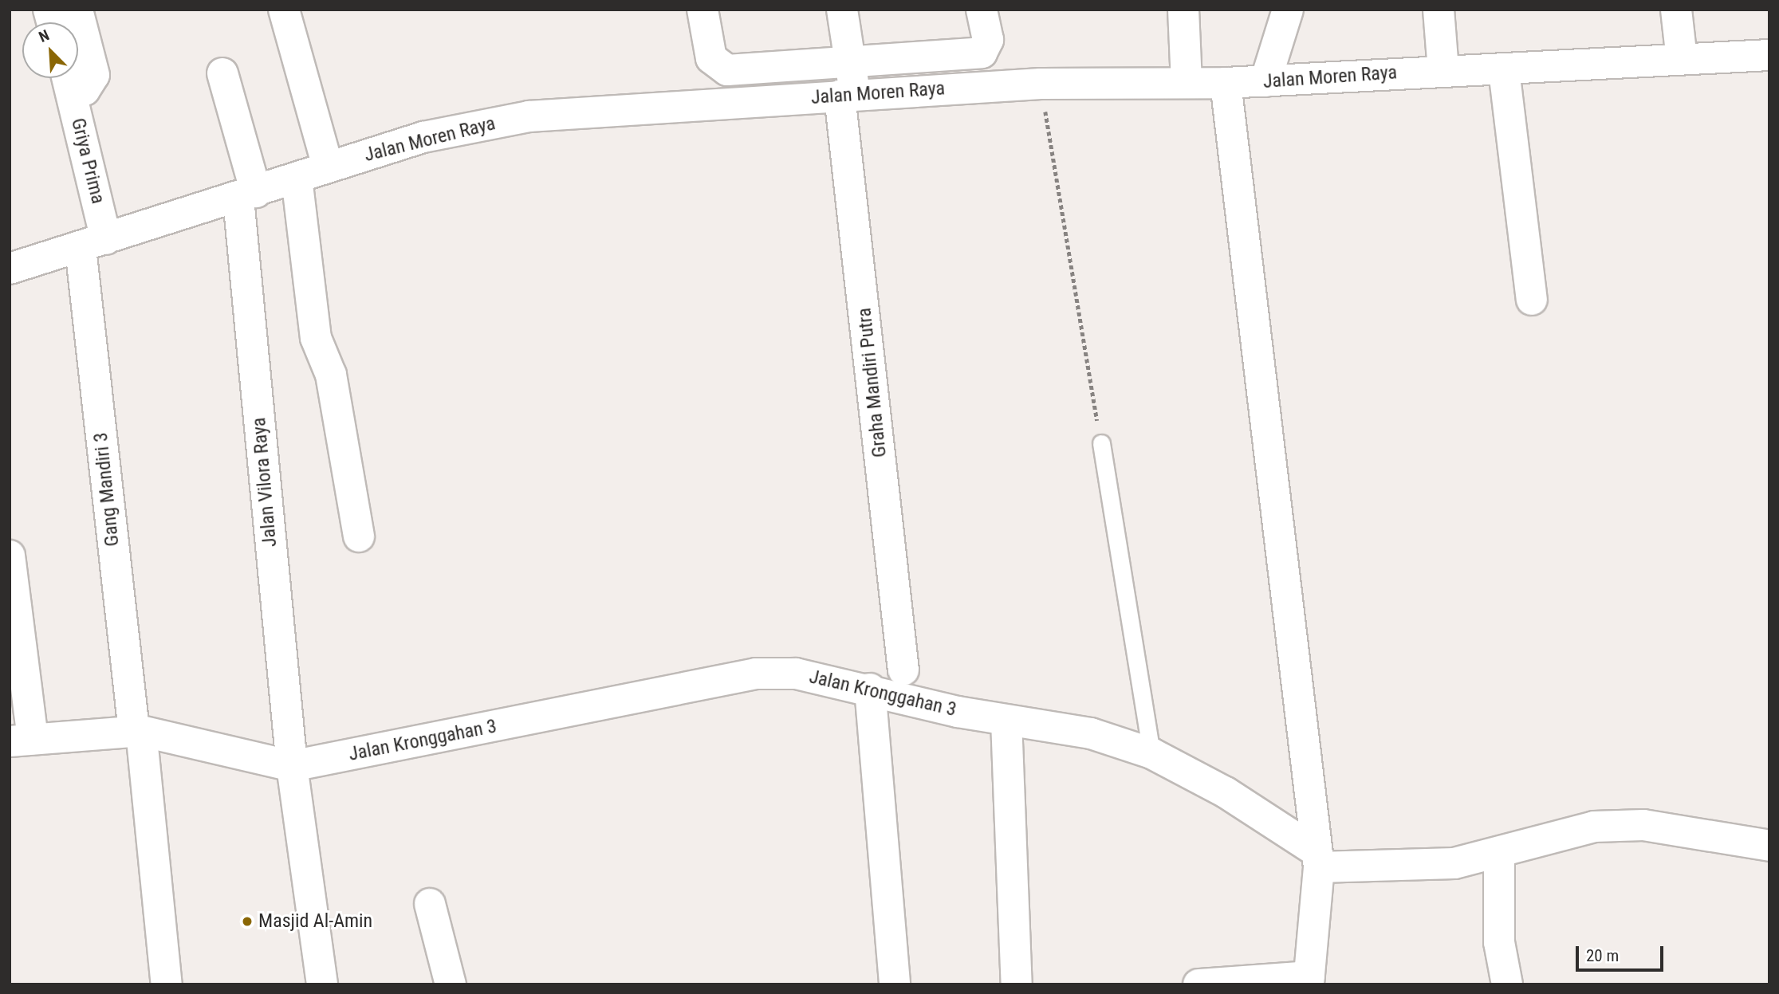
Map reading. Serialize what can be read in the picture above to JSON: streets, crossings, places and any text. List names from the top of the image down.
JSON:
{
  "streets": {
    "street": [
      "Jalan Moren Raya",
      "Griya Prima",
      "Graha Mandiri Putra",
      "Jalan Vilora Raya",
      "Gang Mandiri 3",
      "Jalan Kronggahan 3"
    ]
  },
  "crossings": [
    ["Jalan Moren Raya", "Griya Prima"],
    ["Jalan Moren Raya", "Graha Mandiri Putra"],
    ["Jalan Moren Raya", "Jalan Vilora Raya"],
    ["Jalan Moren Raya", "Gang Mandiri 3"],
    ["Griya Prima", "Gang Mandiri 3"],
    ["Jalan Vilora Raya", "Jalan Kronggahan 3"]
  ],
  "places": ["Masjid Al-Amin"],
  "scale_bar": "20 m",
  "north": "top left"
}
